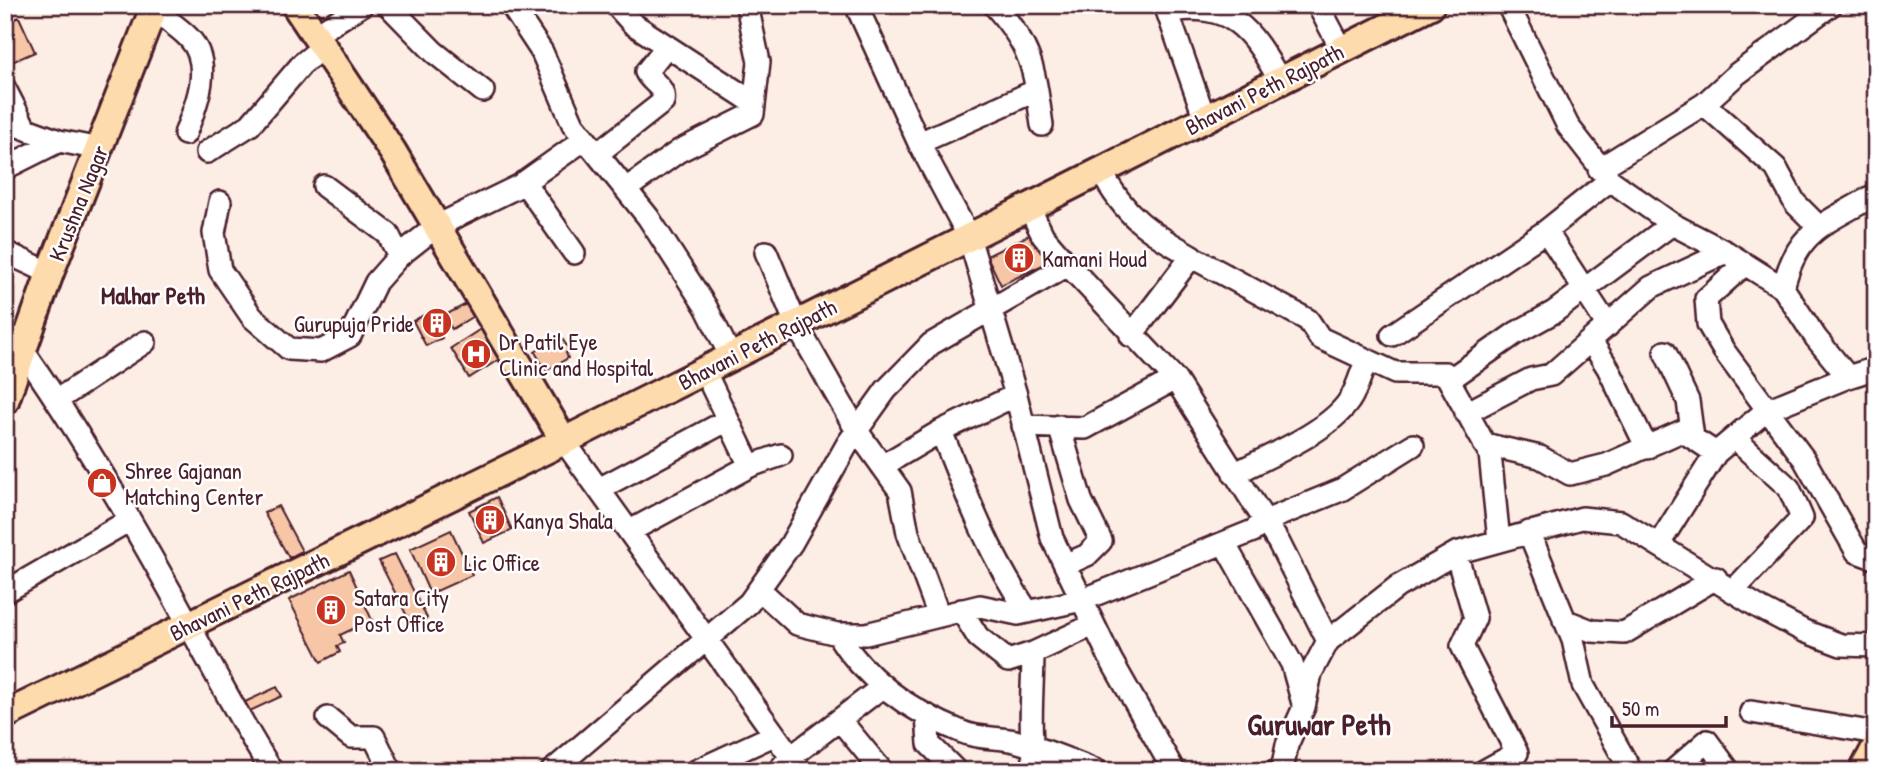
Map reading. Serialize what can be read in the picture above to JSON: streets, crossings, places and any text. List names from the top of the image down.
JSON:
{
  "streets": {
    "main road": ["Bhavani Peth Rajpath", "Krushna Nagar"]
  },
  "districts": ["Malhar Peth", "Guruwar Peth"],
  "places": {
    "building": [
      "Kamani Houd",
      "Gurupuja Pride",
      "Kanya Shala",
      "Lic Office",
      "Satara City Post Office"
    ],
    "hospital": ["Dr Patil Eye Clinic and Hospital"],
    "shop": ["Shree Gajanan Matching Center"]
  },
  "scale_bar": "50 m"
}
